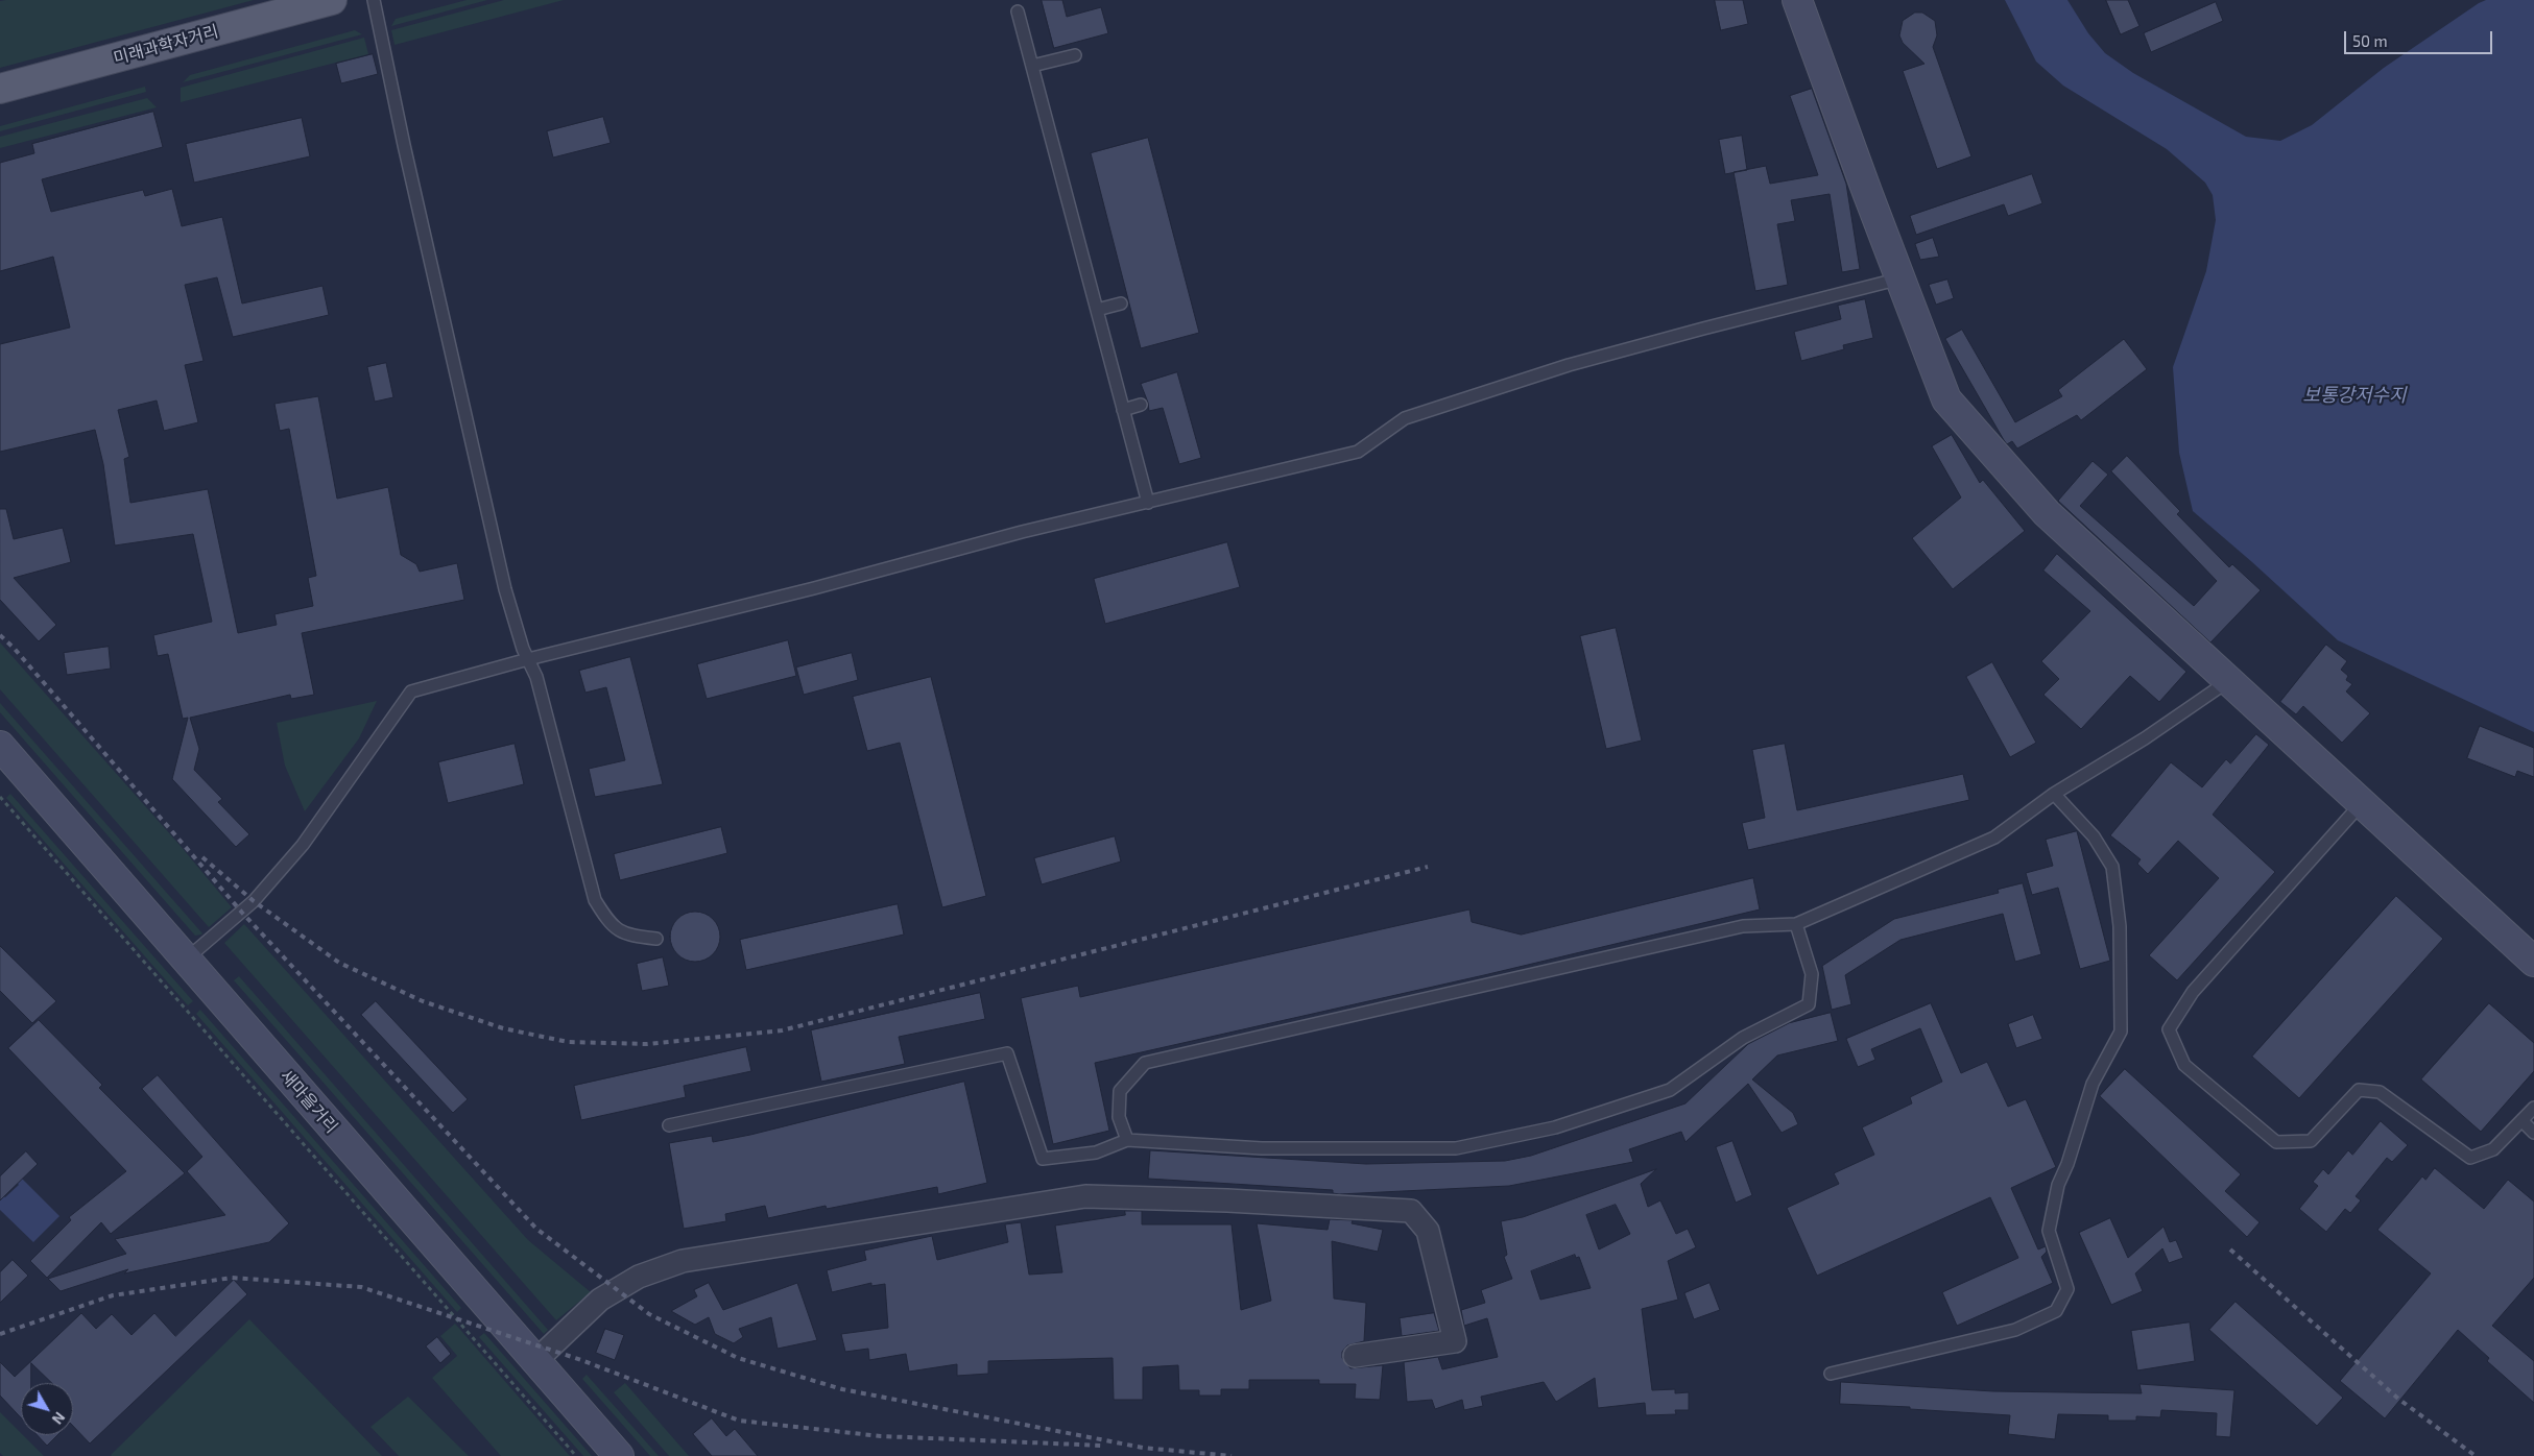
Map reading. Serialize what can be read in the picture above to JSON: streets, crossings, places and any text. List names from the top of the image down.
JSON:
{
  "streets": {
    "main road": ["미래과학자거리"],
    "street": ["새마을거리"]
  },
  "water": ["보통강저수지"],
  "scale_bar": "50 m",
  "north": "bottom right"
}
